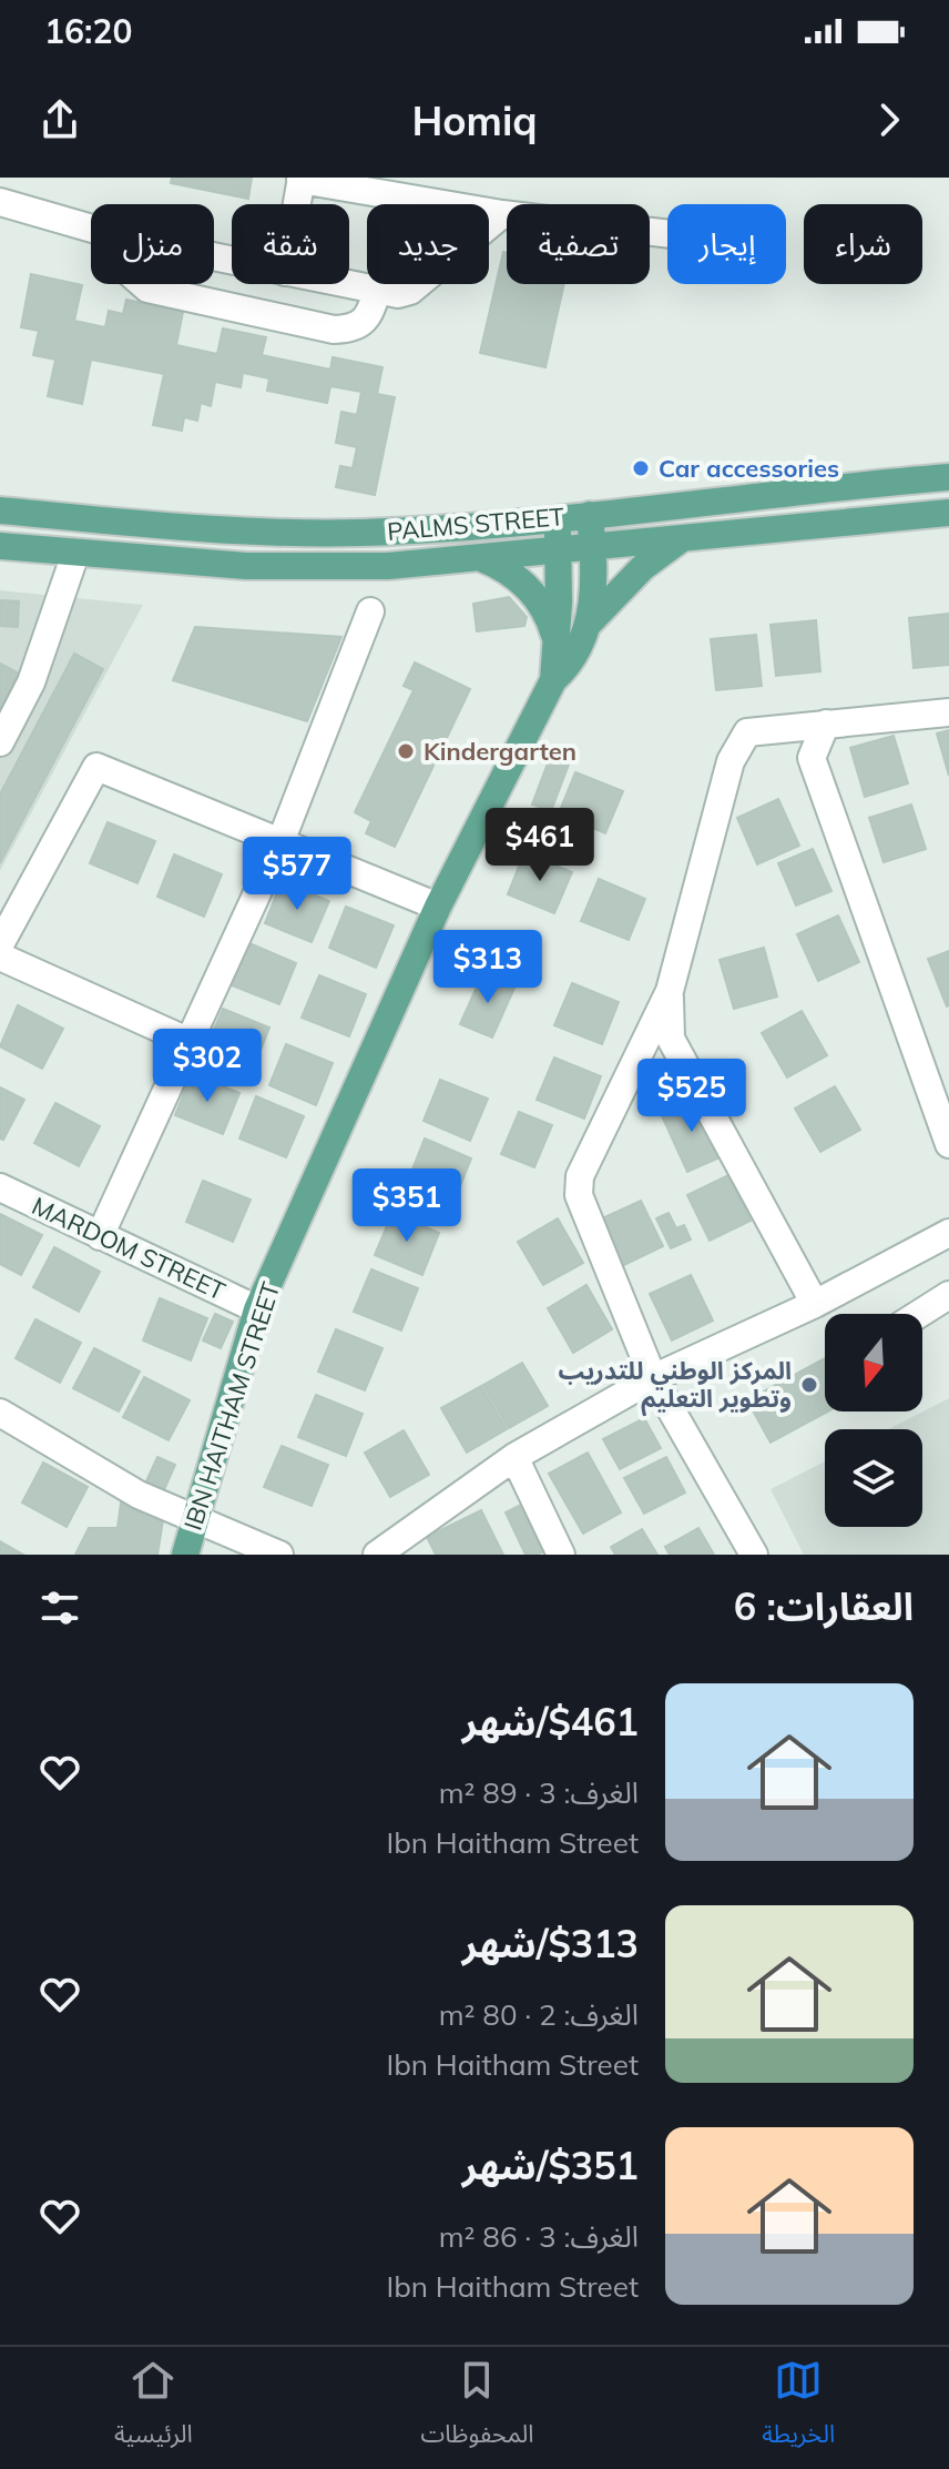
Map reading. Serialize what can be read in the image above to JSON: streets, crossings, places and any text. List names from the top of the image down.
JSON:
{
  "streets": {
    "main road": ["PALMS STREET", "IBN HAITHAM STREET"],
    "street": ["MARDOM STREET"]
  },
  "crossings": [
    ["MARDOM STREET", "IBN HAITHAM STREET"]
  ],
  "places": ["Car accessories", "Kindergarten", "المركز الوطني للتدريب وتطوير التعليم"],
  "north": "bottom",
  "page": {
    "status": "16:20",
    "header": "Homiq",
    "chip": [
      "شراء",
      "إيجار",
      "تصفية",
      "جديد",
      "شقة",
      "منزل"
    ],
    "price": [
      "$461",
      "$577",
      "$313",
      "$302",
      "$525",
      "$351"
    ],
    "heading": "العقارات: 6",
    "list": [
      {
        "name": "$461/شهر",
        "note": "الغرف: 3 · 89 m² · Ibn Haitham Street"
      },
      {
        "name": "$313/شهر",
        "note": "الغرف: 2 · 80 m² · Ibn Haitham Street"
      },
      {
        "name": "$351/شهر",
        "note": "الغرف: 3 · 86 m² · Ibn Haitham Street"
      }
    ],
    "tabs": ["الخريطة", "المحفوظات", "الرئيسية"]
  }
}
